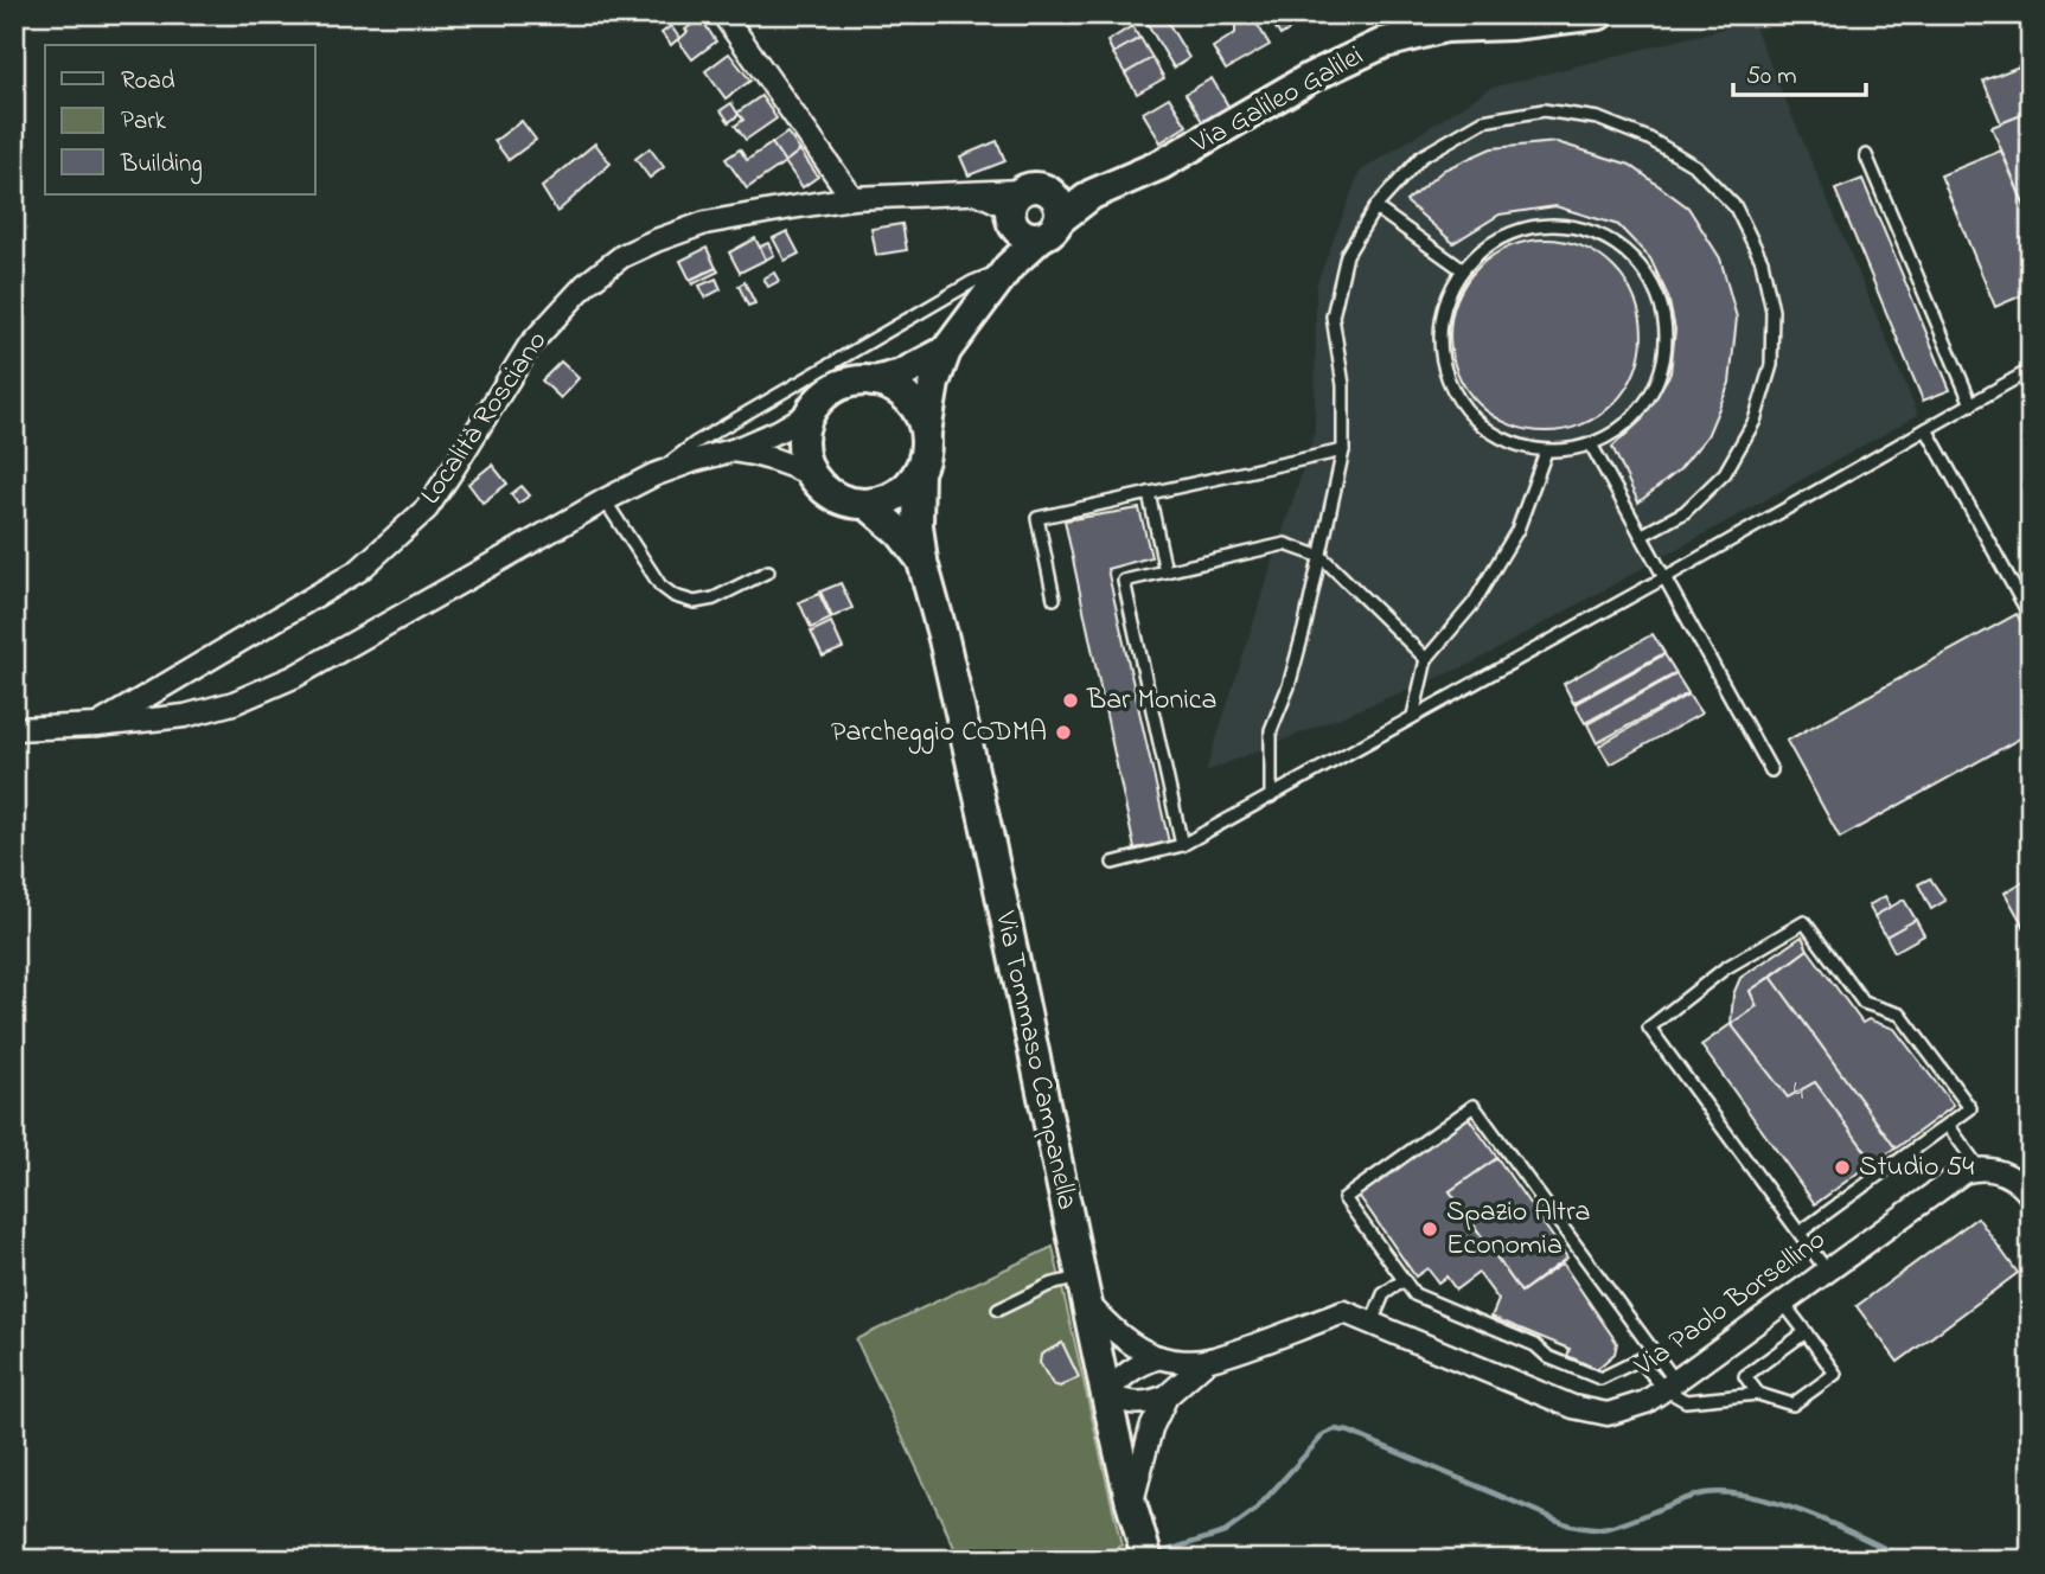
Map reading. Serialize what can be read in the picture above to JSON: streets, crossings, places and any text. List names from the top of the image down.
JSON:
{
  "streets": {
    "main road": ["Via Galileo Galilei", "Via Tommaso Campanella"],
    "street": ["Località Rosciano", "Via Paolo Borsellino"]
  },
  "crossings": [
    ["Via Galileo Galilei", "Località Rosciano"],
    ["Località Rosciano", "Via Tommaso Campanella"],
    ["Via Tommaso Campanella", "Via Paolo Borsellino"]
  ],
  "places": [
    "Bar Monica",
    "Parcheggio CODMA",
    "Studio 54",
    "Spazio Altra Economia"
  ],
  "house_numbers": ["4"],
  "legend": ["Road", "Park", "Building"],
  "scale_bar": "50 m"
}
